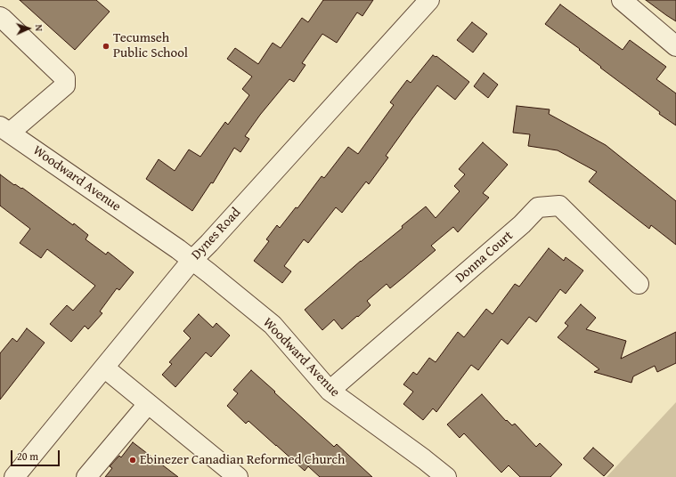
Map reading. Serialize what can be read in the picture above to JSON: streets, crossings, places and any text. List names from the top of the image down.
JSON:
{
  "streets": {
    "street": ["Woodward Avenue", "Dynes Road", "Donna Court"]
  },
  "crossings": [
    ["Woodward Avenue", "Dynes Road"],
    ["Woodward Avenue", "Donna Court"]
  ],
  "places": ["Tecumseh Public School", "Ebinezer Canadian Reformed Church"],
  "scale_bar": "20 m",
  "north": "right"
}
